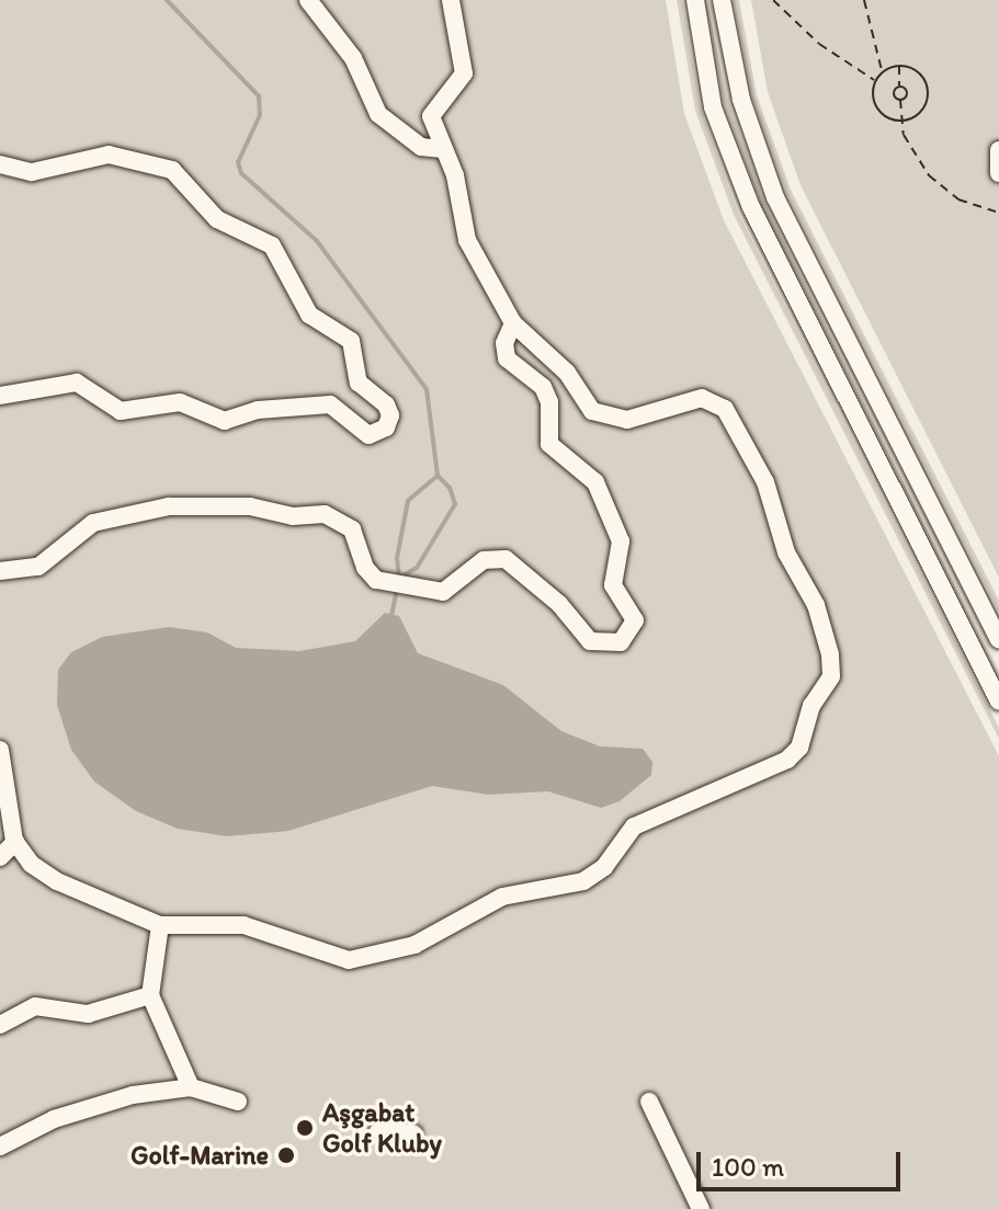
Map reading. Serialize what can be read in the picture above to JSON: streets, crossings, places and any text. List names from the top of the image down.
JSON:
{
  "places": ["Aşgabat Golf Kluby", "Golf-Marine"],
  "scale_bar": "100 m"
}
